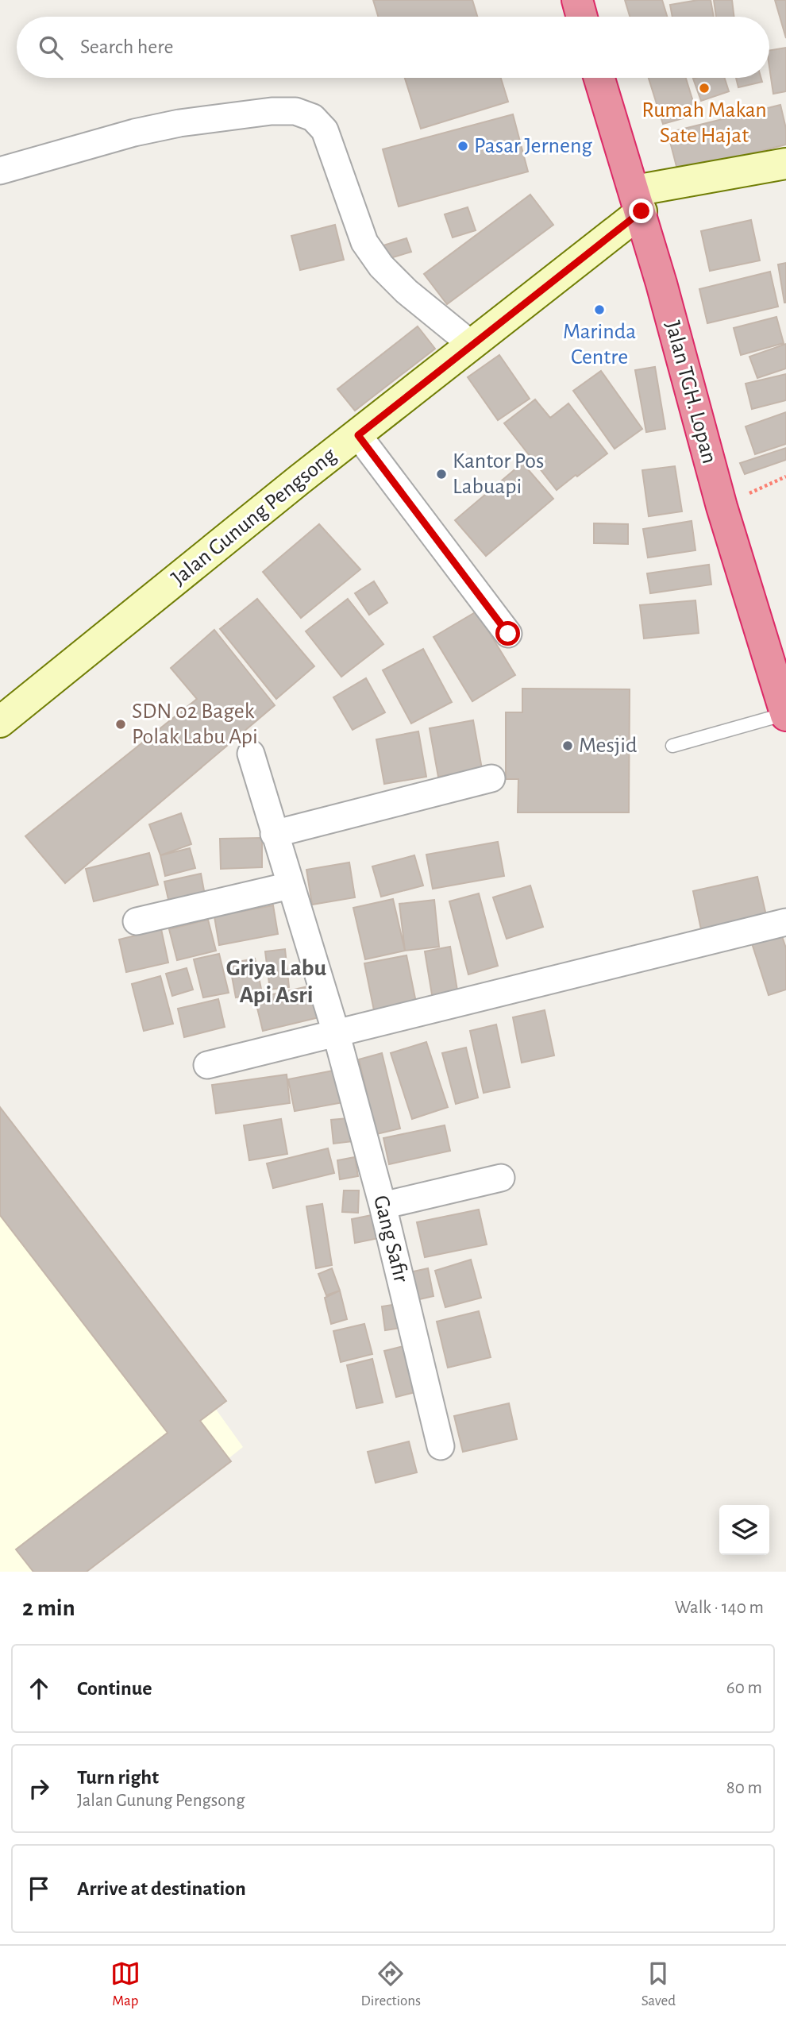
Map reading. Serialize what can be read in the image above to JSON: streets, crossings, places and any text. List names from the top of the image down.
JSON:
{
  "streets": {
    "highway": ["Jalan TGH. Lopan"],
    "street": ["Jalan Gunung Pengsong", "Gang Safir"]
  },
  "crossings": [
    ["Jalan TGH. Lopan", "Jalan Gunung Pengsong"]
  ],
  "districts": ["Griya Labu Api Asri"],
  "places": [
    "Rumah Makan Sate Hajat",
    "Pasar Jerneng",
    "Marinda Centre",
    "Kantor Pos Labuapi",
    "SDN 02 Bagek Polak Labu Api",
    "Mesjid"
  ],
  "page": {
    "search": "Search here",
    "heading": ["2 min", "Walk · 140 m"],
    "list": [
      ["Continue", "60 m"],
      ["Turn right", "Jalan Gunung Pengsong", "80 m"],
      "Arrive at destination"
    ],
    "nav": ["Map", "Directions", "Saved"]
  }
}
